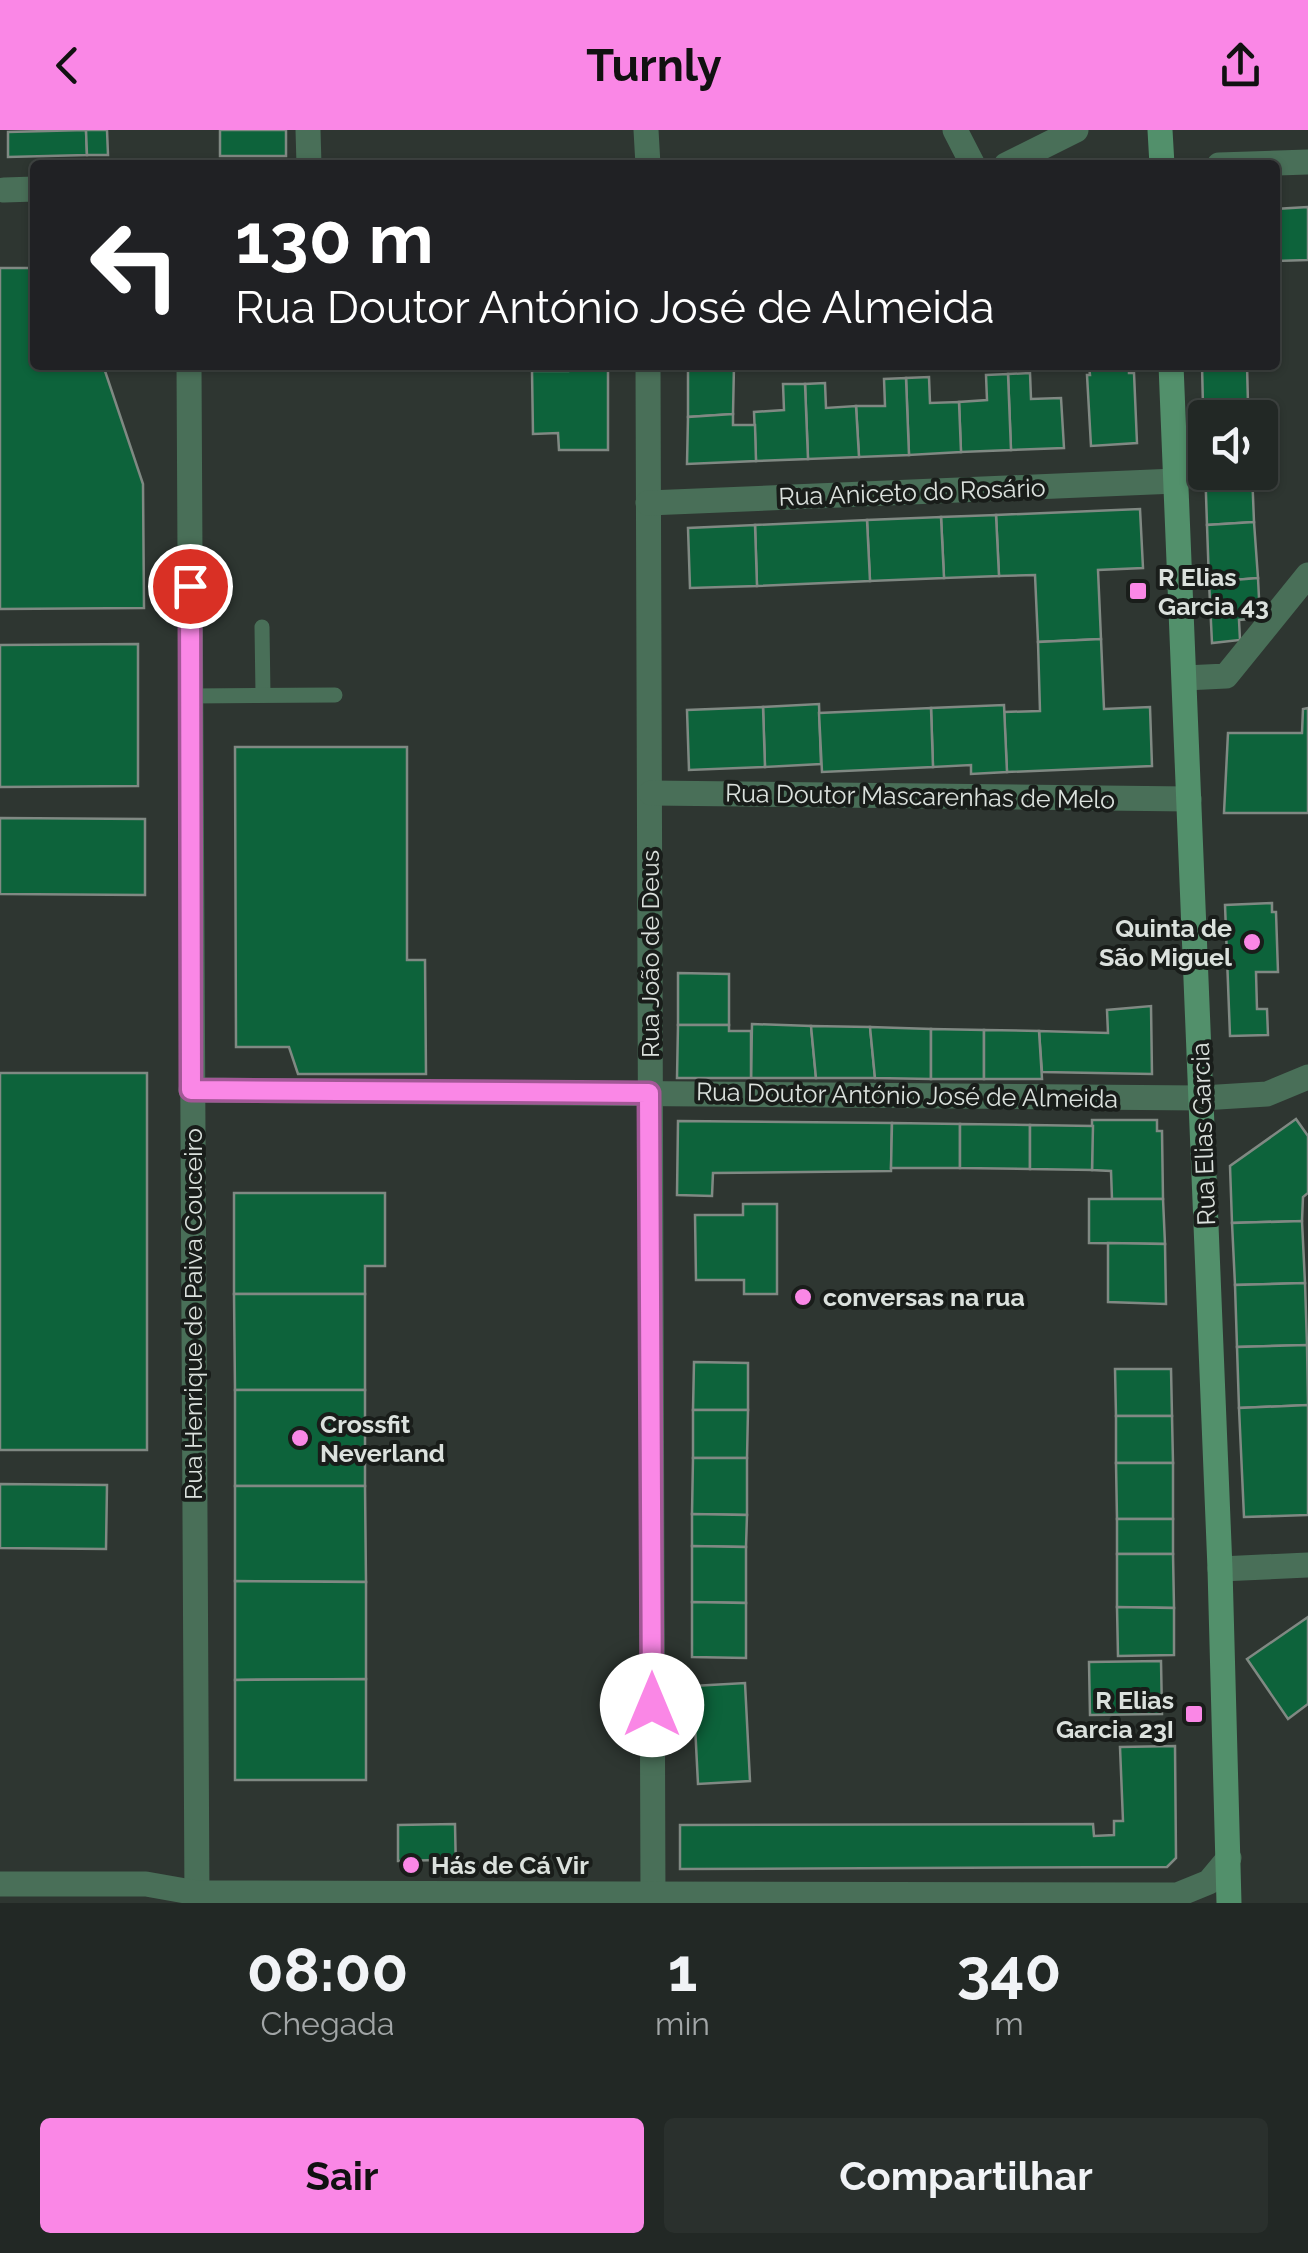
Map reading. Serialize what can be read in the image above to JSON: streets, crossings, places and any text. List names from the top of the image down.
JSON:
{
  "streets": {
    "main road": ["Rua Elias Garcia"],
    "street": [
      "Rua Aniceto do Rosário",
      "Rua Doutor Mascarenhas de Melo",
      "Rua João de Deus",
      "Rua Doutor António José de Almeida",
      "Rua Henrique de Paiva Couceiro"
    ]
  },
  "crossings": [
    ["Rua Aniceto do Rosário", "Rua João de Deus"],
    ["Rua Aniceto do Rosário", "Rua Elias Garcia"],
    ["Rua Doutor Mascarenhas de Melo", "Rua João de Deus"],
    ["Rua Doutor Mascarenhas de Melo", "Rua Elias Garcia"],
    ["Rua João de Deus", "Rua Doutor António José de Almeida"],
    ["Rua Doutor António José de Almeida", "Rua Elias Garcia"],
    ["Rua Doutor António José de Almeida", "Rua Henrique de Paiva Couceiro"]
  ],
  "places": {
    "transit": ["R Elias Garcia 43", "R Elias Garcia 23I"],
    "other": [
      "Quinta de São Miguel",
      "conversas na rua",
      "Crossfit Neverland",
      "Hás de Cá Vir"
    ]
  },
  "page": {
    "header": "Turnly",
    "turn": ["130 m", "Rua Doutor António José de Almeida"],
    "eta": [
      "08:00",
      "Chegada",
      "1",
      "min",
      "340",
      "m"
    ],
    "buttons": ["Sair", "Compartilhar"]
  }
}
